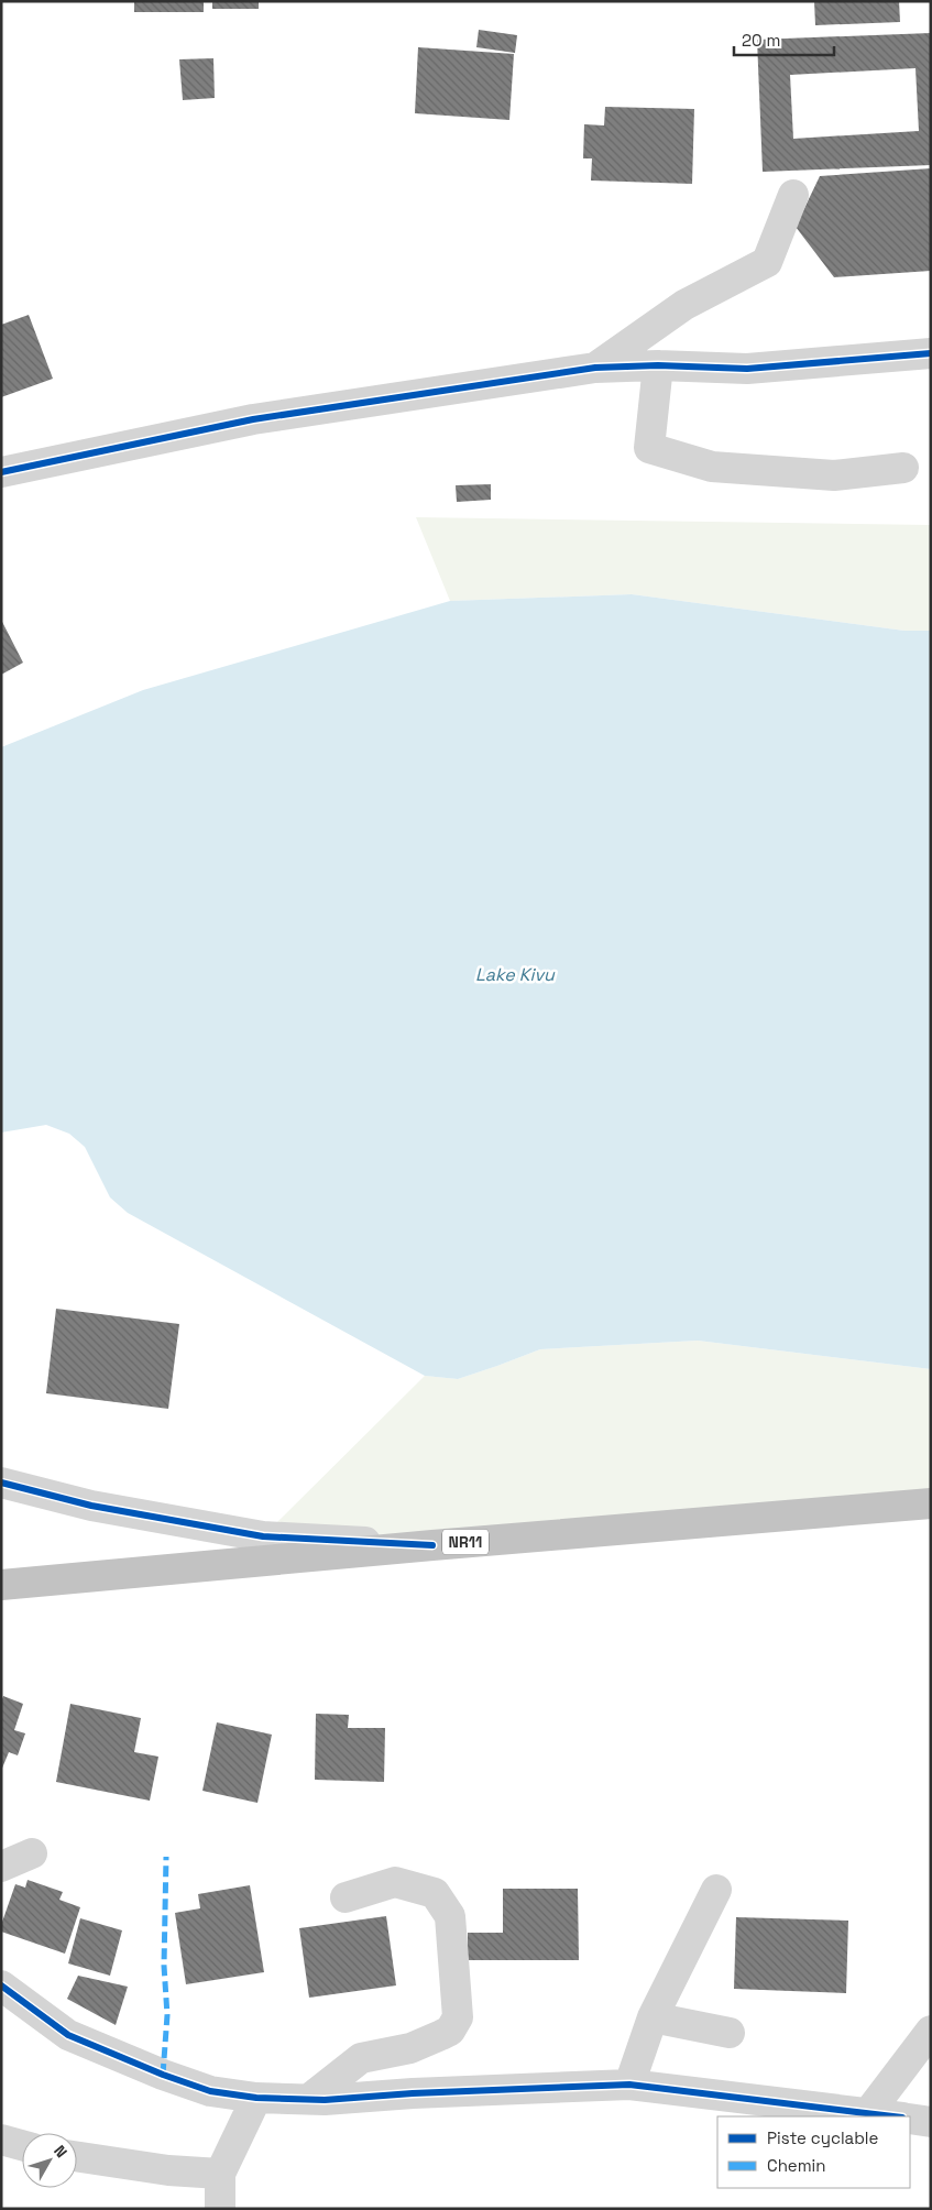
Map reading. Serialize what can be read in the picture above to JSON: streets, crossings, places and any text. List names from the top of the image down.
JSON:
{
  "streets": {
    "highway": ["NR11"]
  },
  "water": ["Lake Kivu"],
  "legend": ["Piste cyclable", "Chemin"],
  "scale_bar": "20 m",
  "north": "top right"
}
